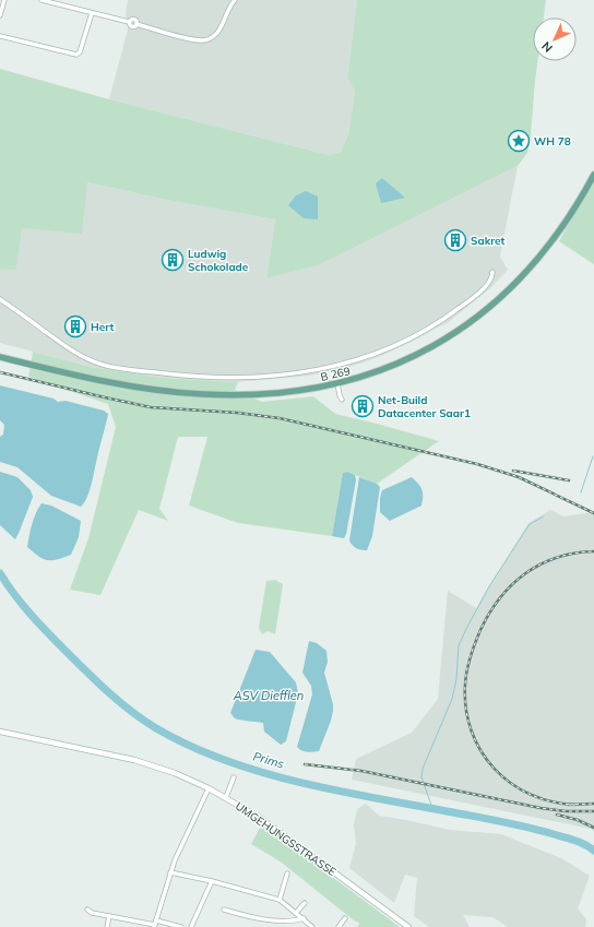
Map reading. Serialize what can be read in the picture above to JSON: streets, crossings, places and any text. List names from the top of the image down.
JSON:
{
  "streets": {
    "main road": ["B 269", "UMGEHUNGSSTRASSE"]
  },
  "water": ["ASV Diefflen", "Prims"],
  "places": {
    "place": ["WH 78"],
    "building": [
      "Sakret",
      "Ludwig Schokolade",
      "Hert",
      "Net-Build Datacenter Saar1"
    ]
  },
  "north": "bottom left"
}
